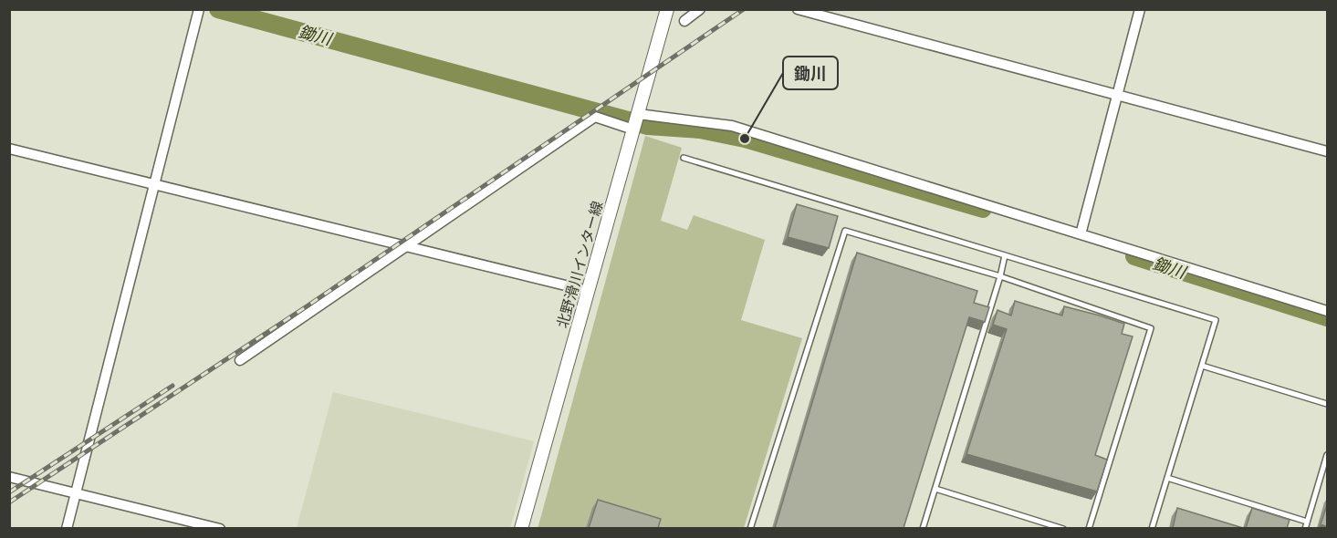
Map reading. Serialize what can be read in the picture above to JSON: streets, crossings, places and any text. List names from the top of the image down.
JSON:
{
  "streets": {
    "main road": ["北野滑川インター線"]
  },
  "water": ["鋤川"],
  "places": ["鋤川"]
}
